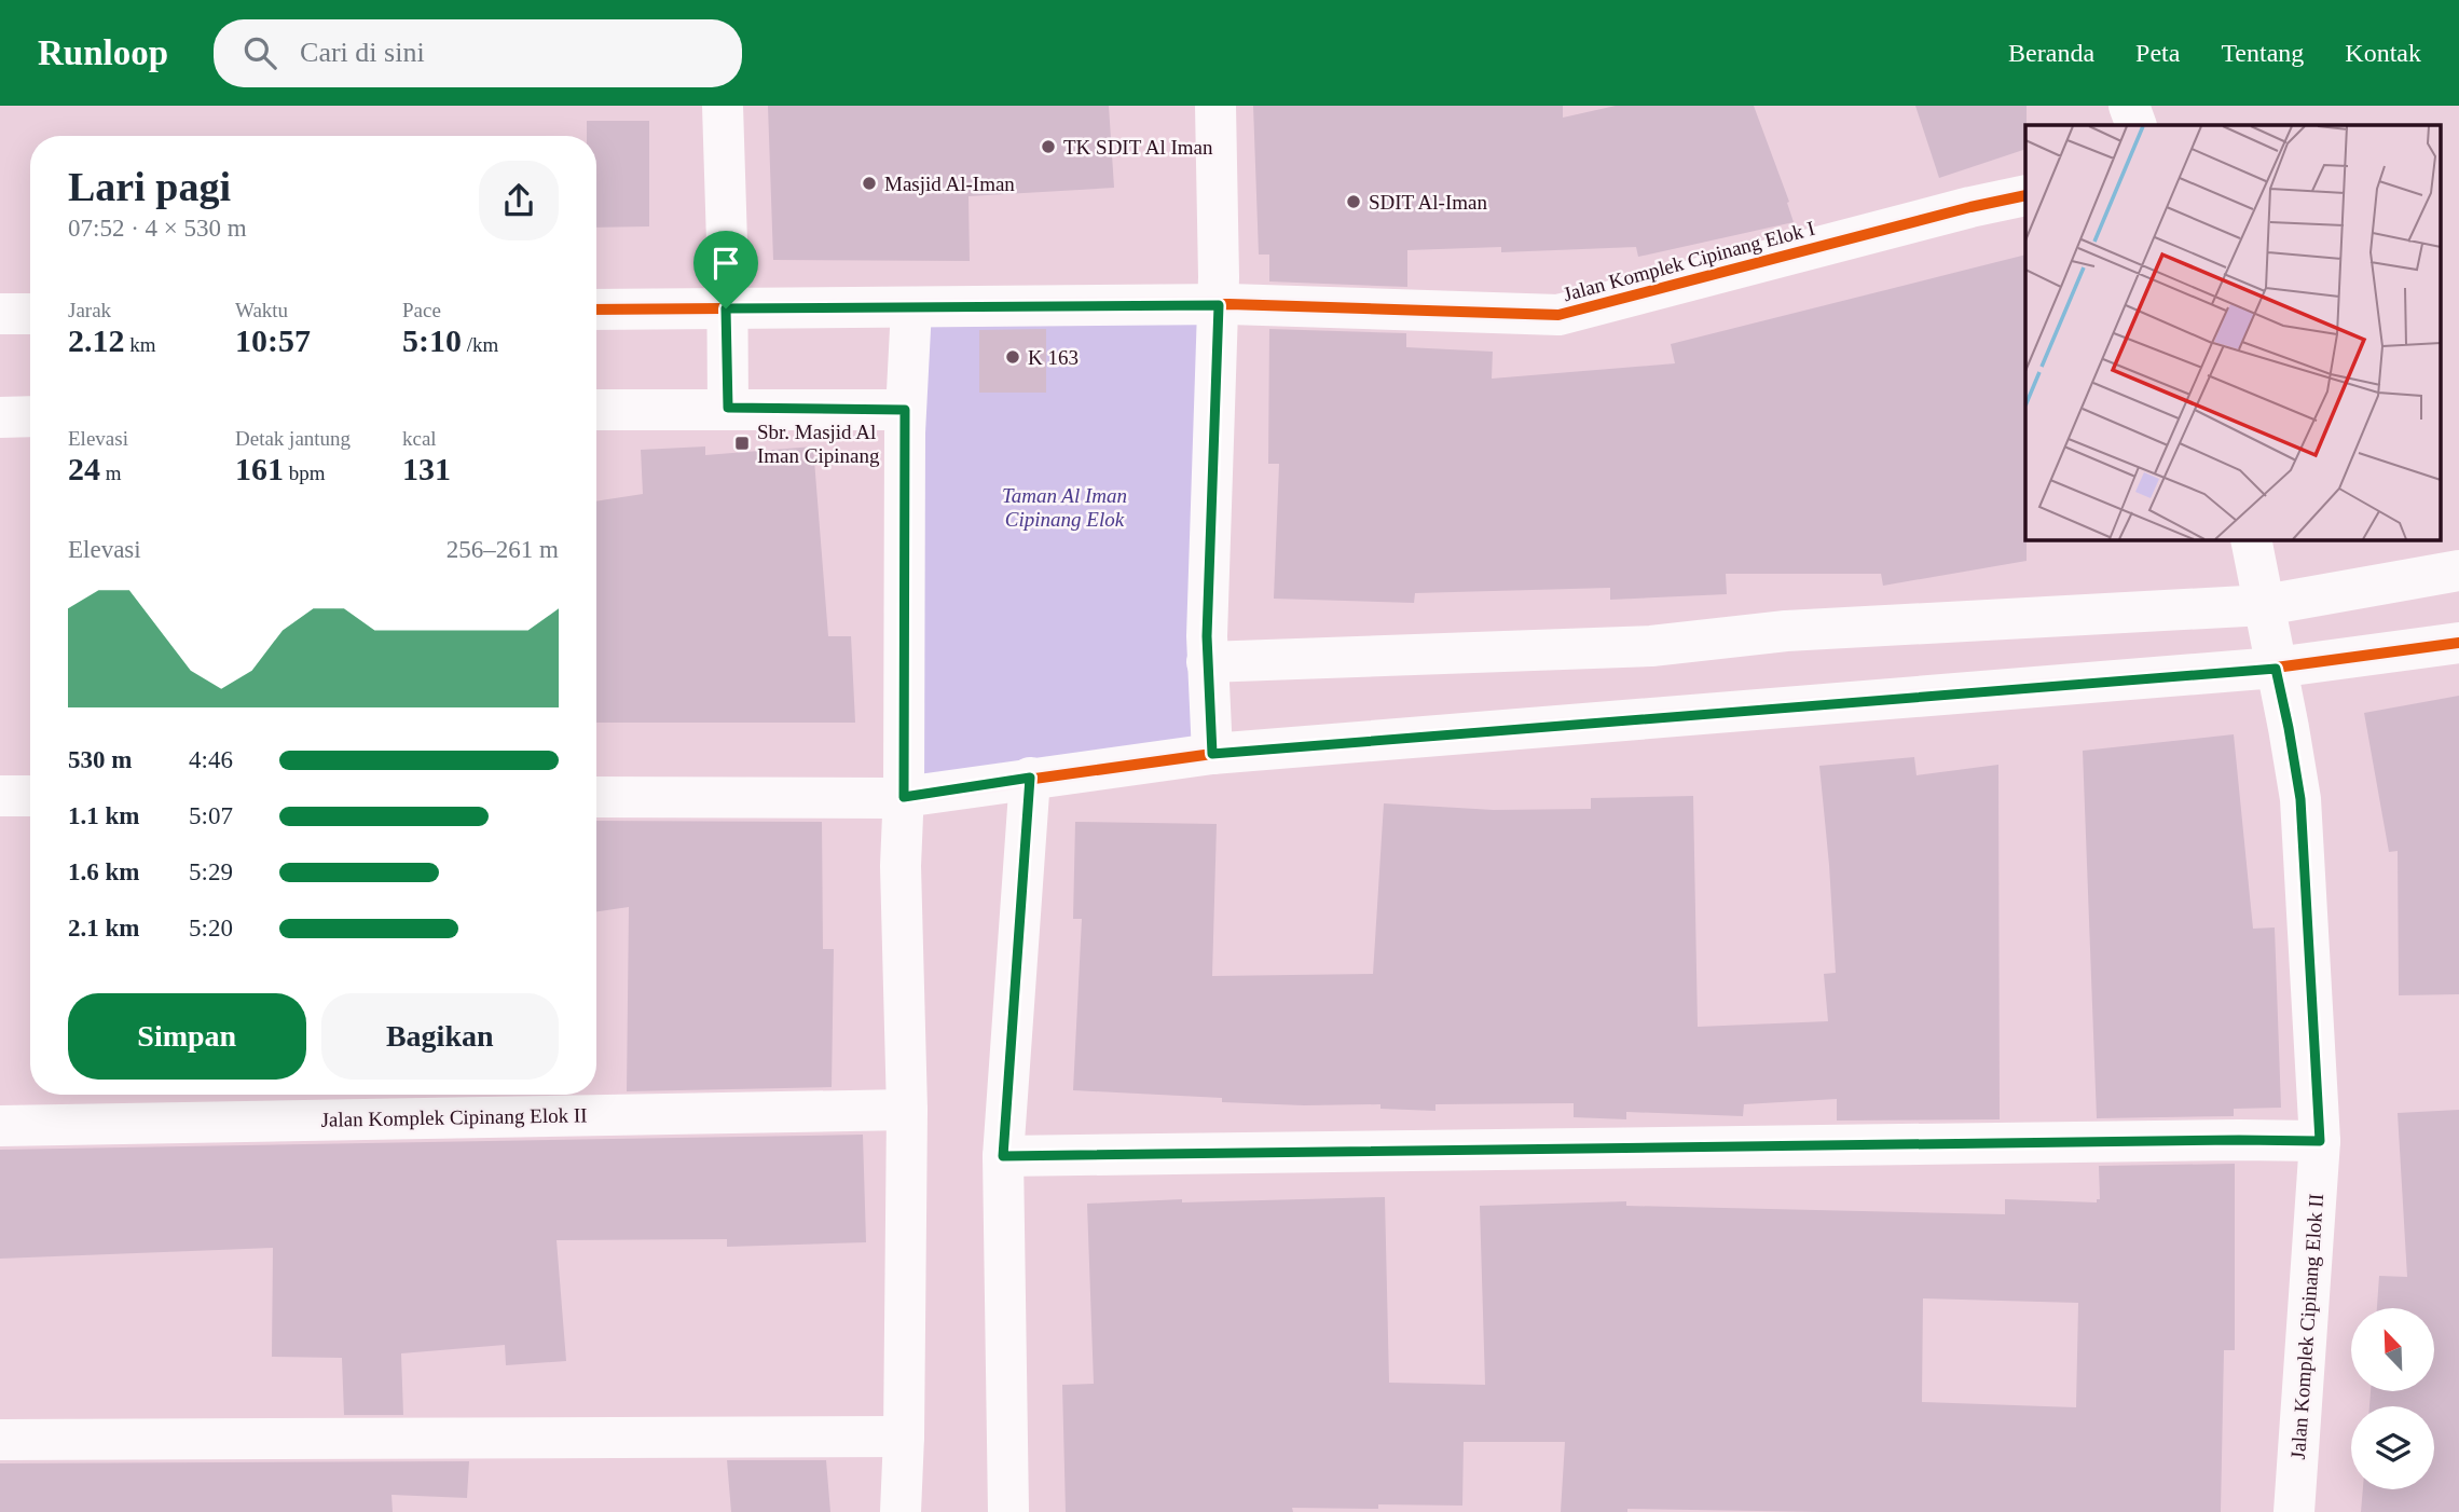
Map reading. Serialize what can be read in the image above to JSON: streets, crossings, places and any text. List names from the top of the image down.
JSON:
{
  "streets": {
    "street": ["Jalan Komplek Cipinang Elok I", "Jalan Komplek Cipinang Elok II"]
  },
  "parks": ["Taman Al Iman Cipinang Elok"],
  "places": {
    "other": [
      "TK SDIT Al Iman",
      "Masjid Al-Iman",
      "SDIT Al-Iman",
      "K 163"
    ],
    "transit": ["Sbr. Masjid Al Iman Cipinang"]
  },
  "north": "top left",
  "page": {
    "header": "Runloop",
    "search": "Cari di sini",
    "nav": [
      "Beranda",
      "Peta",
      "Tentang",
      "Kontak"
    ],
    "heading": ["Lari pagi", "07:52 · 4 × 530 m"],
    "stats": [
      ["Jarak", "2.12 km"],
      ["Waktu", "10:57"],
      ["Pace", "5:10 /km"],
      ["Elevasi", "24 m"],
      ["Detak jantung", "161 bpm"],
      ["kcal", "131"]
    ],
    "chart": ["Elevasi", "256–261 m"],
    "list": [
      {
        "name": "530 m",
        "note": "4:46"
      },
      {
        "name": "1.1 km",
        "note": "5:07"
      },
      {
        "name": "1.6 km",
        "note": "5:29"
      },
      {
        "name": "2.1 km",
        "note": "5:20"
      }
    ],
    "buttons": ["Simpan", "Bagikan"]
  }
}
